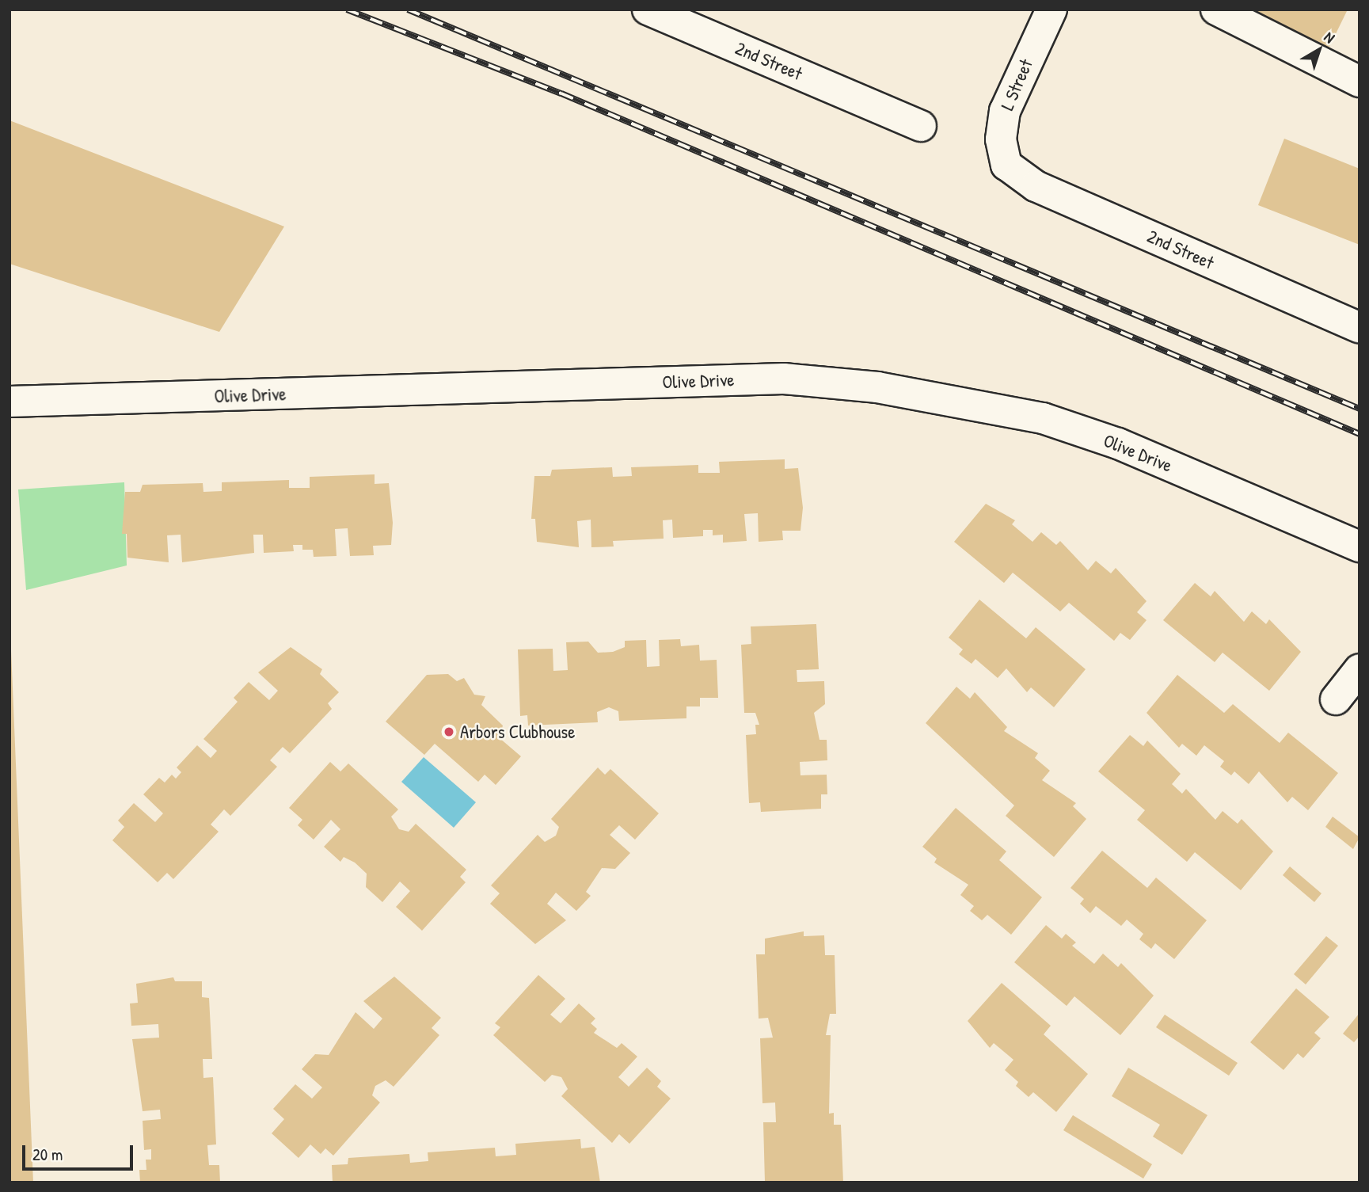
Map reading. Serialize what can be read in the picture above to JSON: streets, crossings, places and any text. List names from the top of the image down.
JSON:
{
  "streets": {
    "street": ["2nd Street", "L Street", "Olive Drive"]
  },
  "crossings": [
    ["2nd Street", "L Street"]
  ],
  "places": ["Arbors Clubhouse"],
  "scale_bar": "20 m",
  "north": "top right"
}
